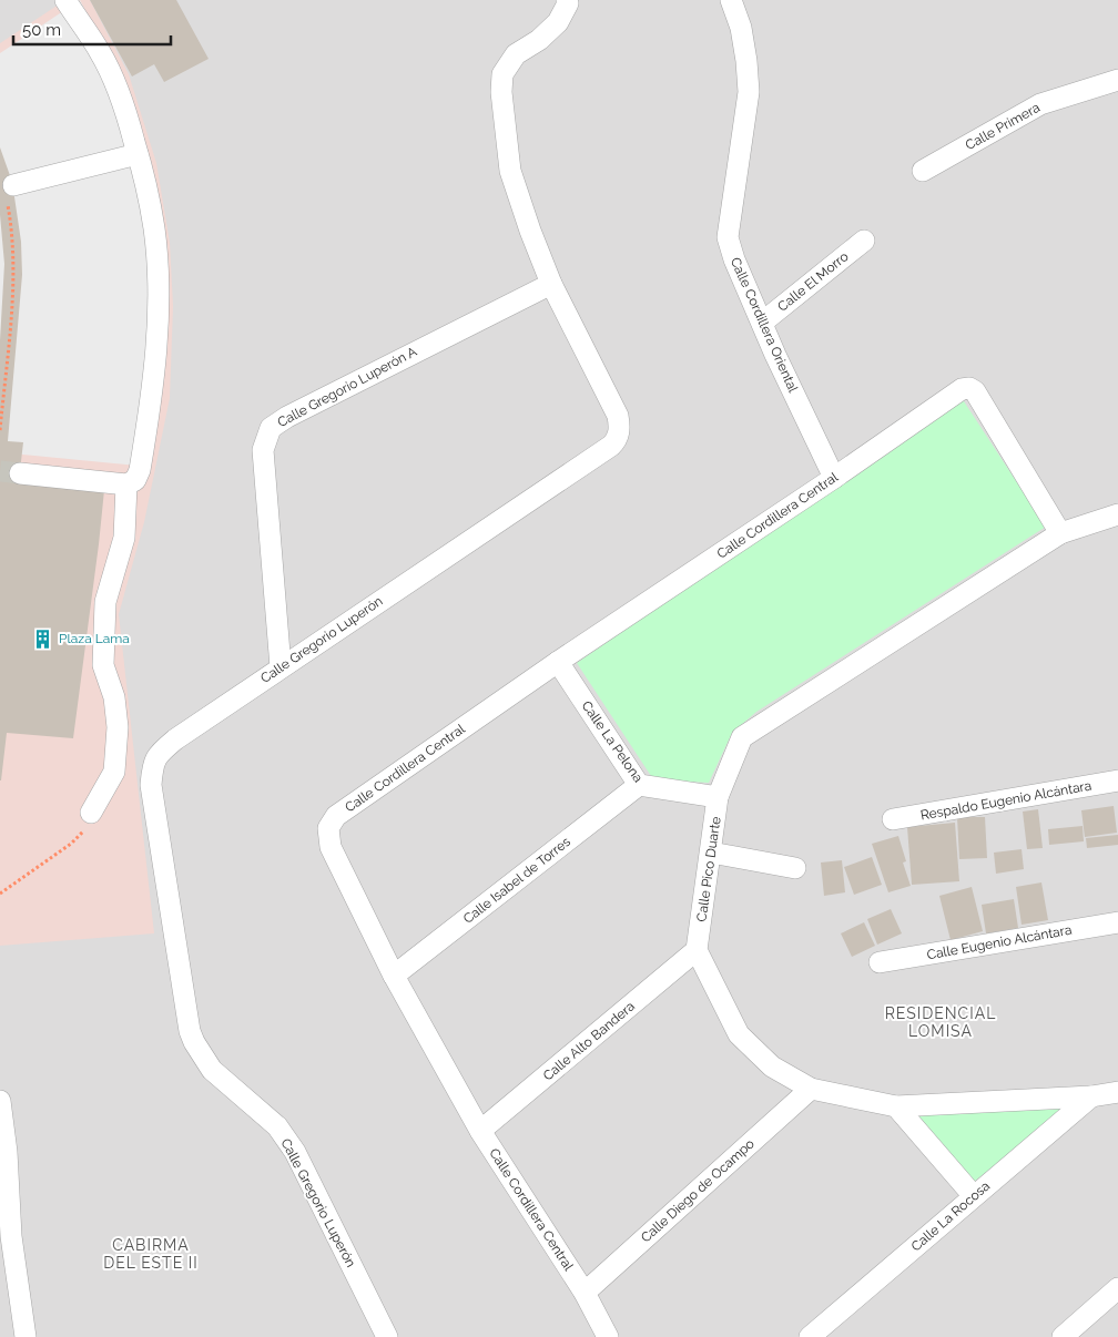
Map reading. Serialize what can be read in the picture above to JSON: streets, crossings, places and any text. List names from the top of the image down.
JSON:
{
  "streets": {
    "street": [
      "Calle Primera",
      "Calle El Morro",
      "Calle Cordillera Oriental",
      "Calle Gregorio Luperón A",
      "Calle Cordillera Central",
      "Calle Gregorio Luperón",
      "Calle La Pelona",
      "Respaldo Eugenio Alcántara",
      "Calle Pico Duarte",
      "Calle Isabel de Torres",
      "Calle Eugenio Alcántara",
      "Calle Alto Bandera",
      "Calle Diego de Ocampo",
      "Calle La Rocosa"
    ]
  },
  "crossings": [
    ["Calle El Morro", "Calle Cordillera Oriental"],
    ["Calle Cordillera Oriental", "Calle Cordillera Central"],
    ["Calle Gregorio Luperón A", "Calle Gregorio Luperón"],
    ["Calle Cordillera Central", "Calle La Pelona"],
    ["Calle Cordillera Central", "Calle Pico Duarte"],
    ["Calle Cordillera Central", "Calle Isabel de Torres"],
    ["Calle Cordillera Central", "Calle Alto Bandera"],
    ["Calle Cordillera Central", "Calle Diego de Ocampo"],
    ["Calle La Pelona", "Calle Pico Duarte"],
    ["Calle La Pelona", "Calle Isabel de Torres"],
    ["Calle Pico Duarte", "Calle Alto Bandera"]
  ],
  "districts": ["RESIDENCIAL LOMISA", "CABIRMA DEL ESTE II"],
  "places": {
    "building": ["Plaza Lama"]
  },
  "scale_bar": "50 m"
}
